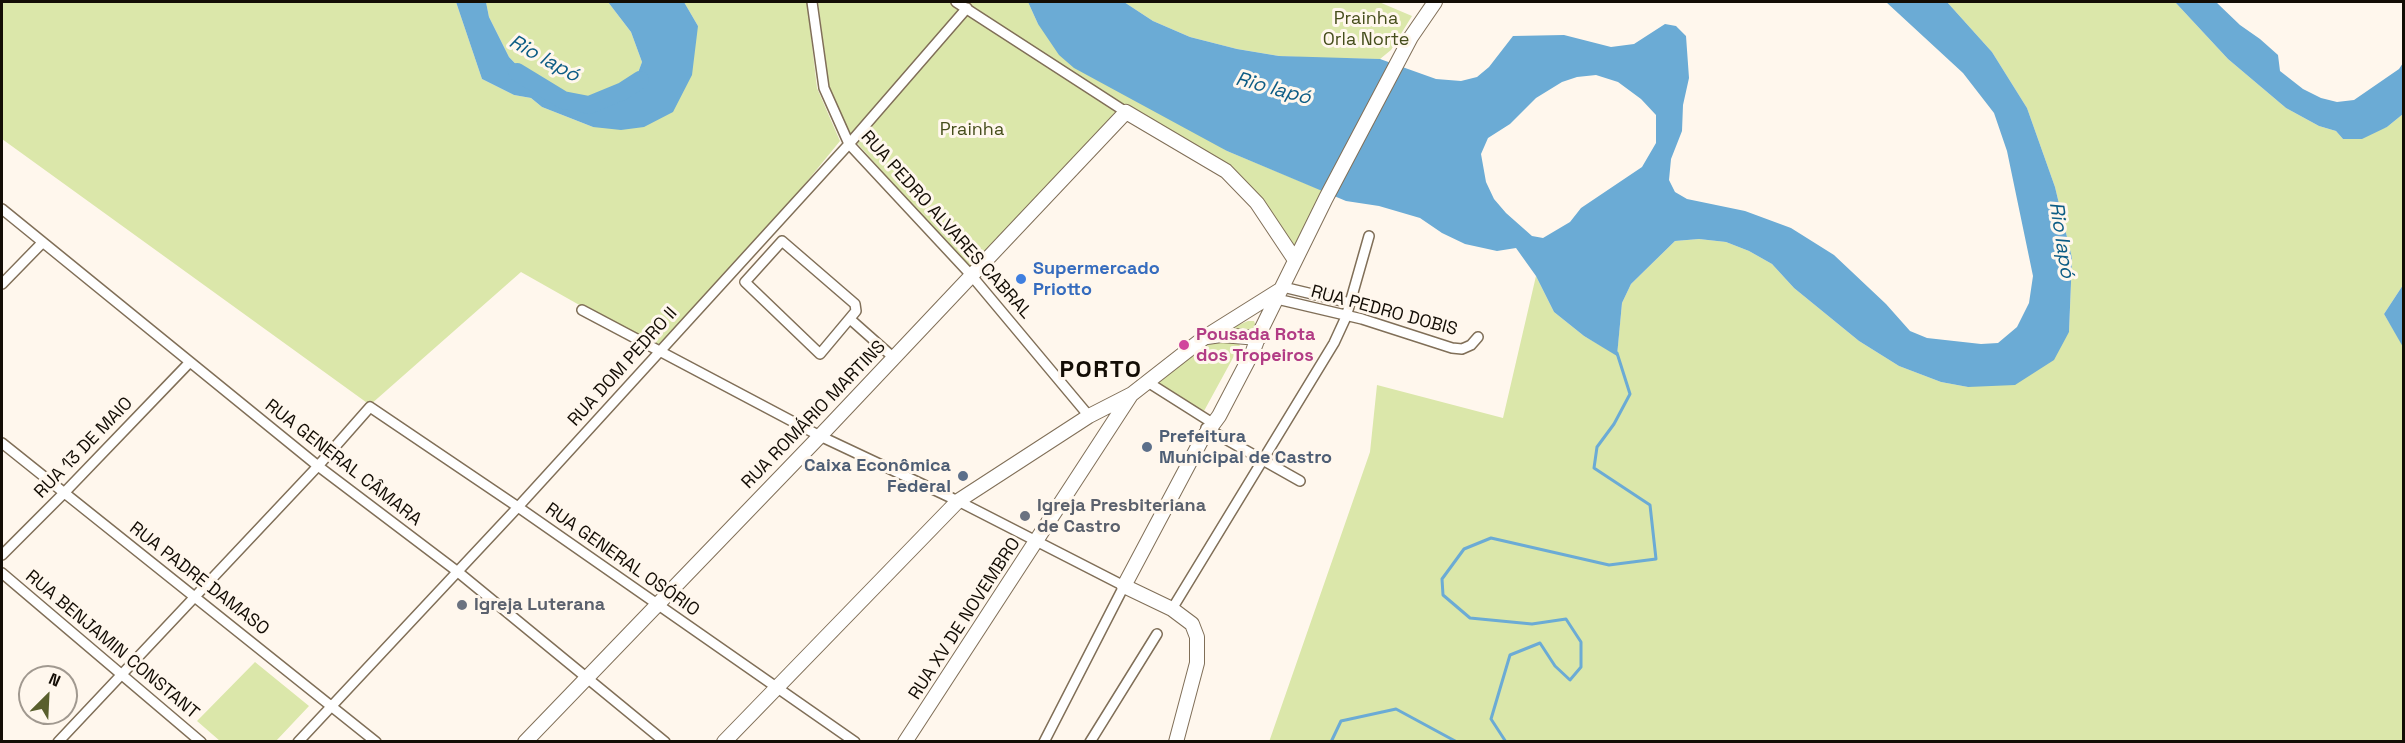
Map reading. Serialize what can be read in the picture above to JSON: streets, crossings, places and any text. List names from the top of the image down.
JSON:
{
  "streets": {
    "street": [
      "RUA PEDRO ALVARES CABRAL",
      "RUA PEDRO DOBIS",
      "RUA DOM PEDRO II",
      "RUA ROMÁRIO MARTINS",
      "RUA 13 DE MAIO",
      "RUA GENERAL CÂMARA",
      "RUA GENERAL OSÓRIO",
      "RUA PADRE DAMASO",
      "RUA XV DE NOVEMBRO",
      "RUA BENJAMIN CONSTANT"
    ]
  },
  "crossings": [
    ["RUA PEDRO ALVARES CABRAL", "RUA DOM PEDRO II"],
    ["RUA PEDRO ALVARES CABRAL", "RUA ROMÁRIO MARTINS"],
    ["RUA PEDRO DOBIS", "RUA XV DE NOVEMBRO"],
    ["RUA DOM PEDRO II", "RUA GENERAL CÂMARA"],
    ["RUA DOM PEDRO II", "RUA GENERAL OSÓRIO"],
    ["RUA DOM PEDRO II", "RUA PADRE DAMASO"],
    ["RUA ROMÁRIO MARTINS", "RUA GENERAL CÂMARA"],
    ["RUA ROMÁRIO MARTINS", "RUA GENERAL OSÓRIO"],
    ["RUA 13 DE MAIO", "RUA GENERAL CÂMARA"],
    ["RUA 13 DE MAIO", "RUA PADRE DAMASO"],
    ["RUA GENERAL CÂMARA", "RUA GENERAL OSÓRIO"]
  ],
  "districts": ["PORTO"],
  "water": ["Rio Iapó"],
  "parks": ["Prainha Orla Norte", "Prainha"],
  "places": [
    "Supermercado Priotto",
    "Pousada Rota dos Tropeiros",
    "Prefeitura Municipal de Castro",
    "Caixa Econômica Federal",
    "Igreja Presbiteriana de Castro",
    "Igreja Luterana"
  ],
  "north": "top right"
}
